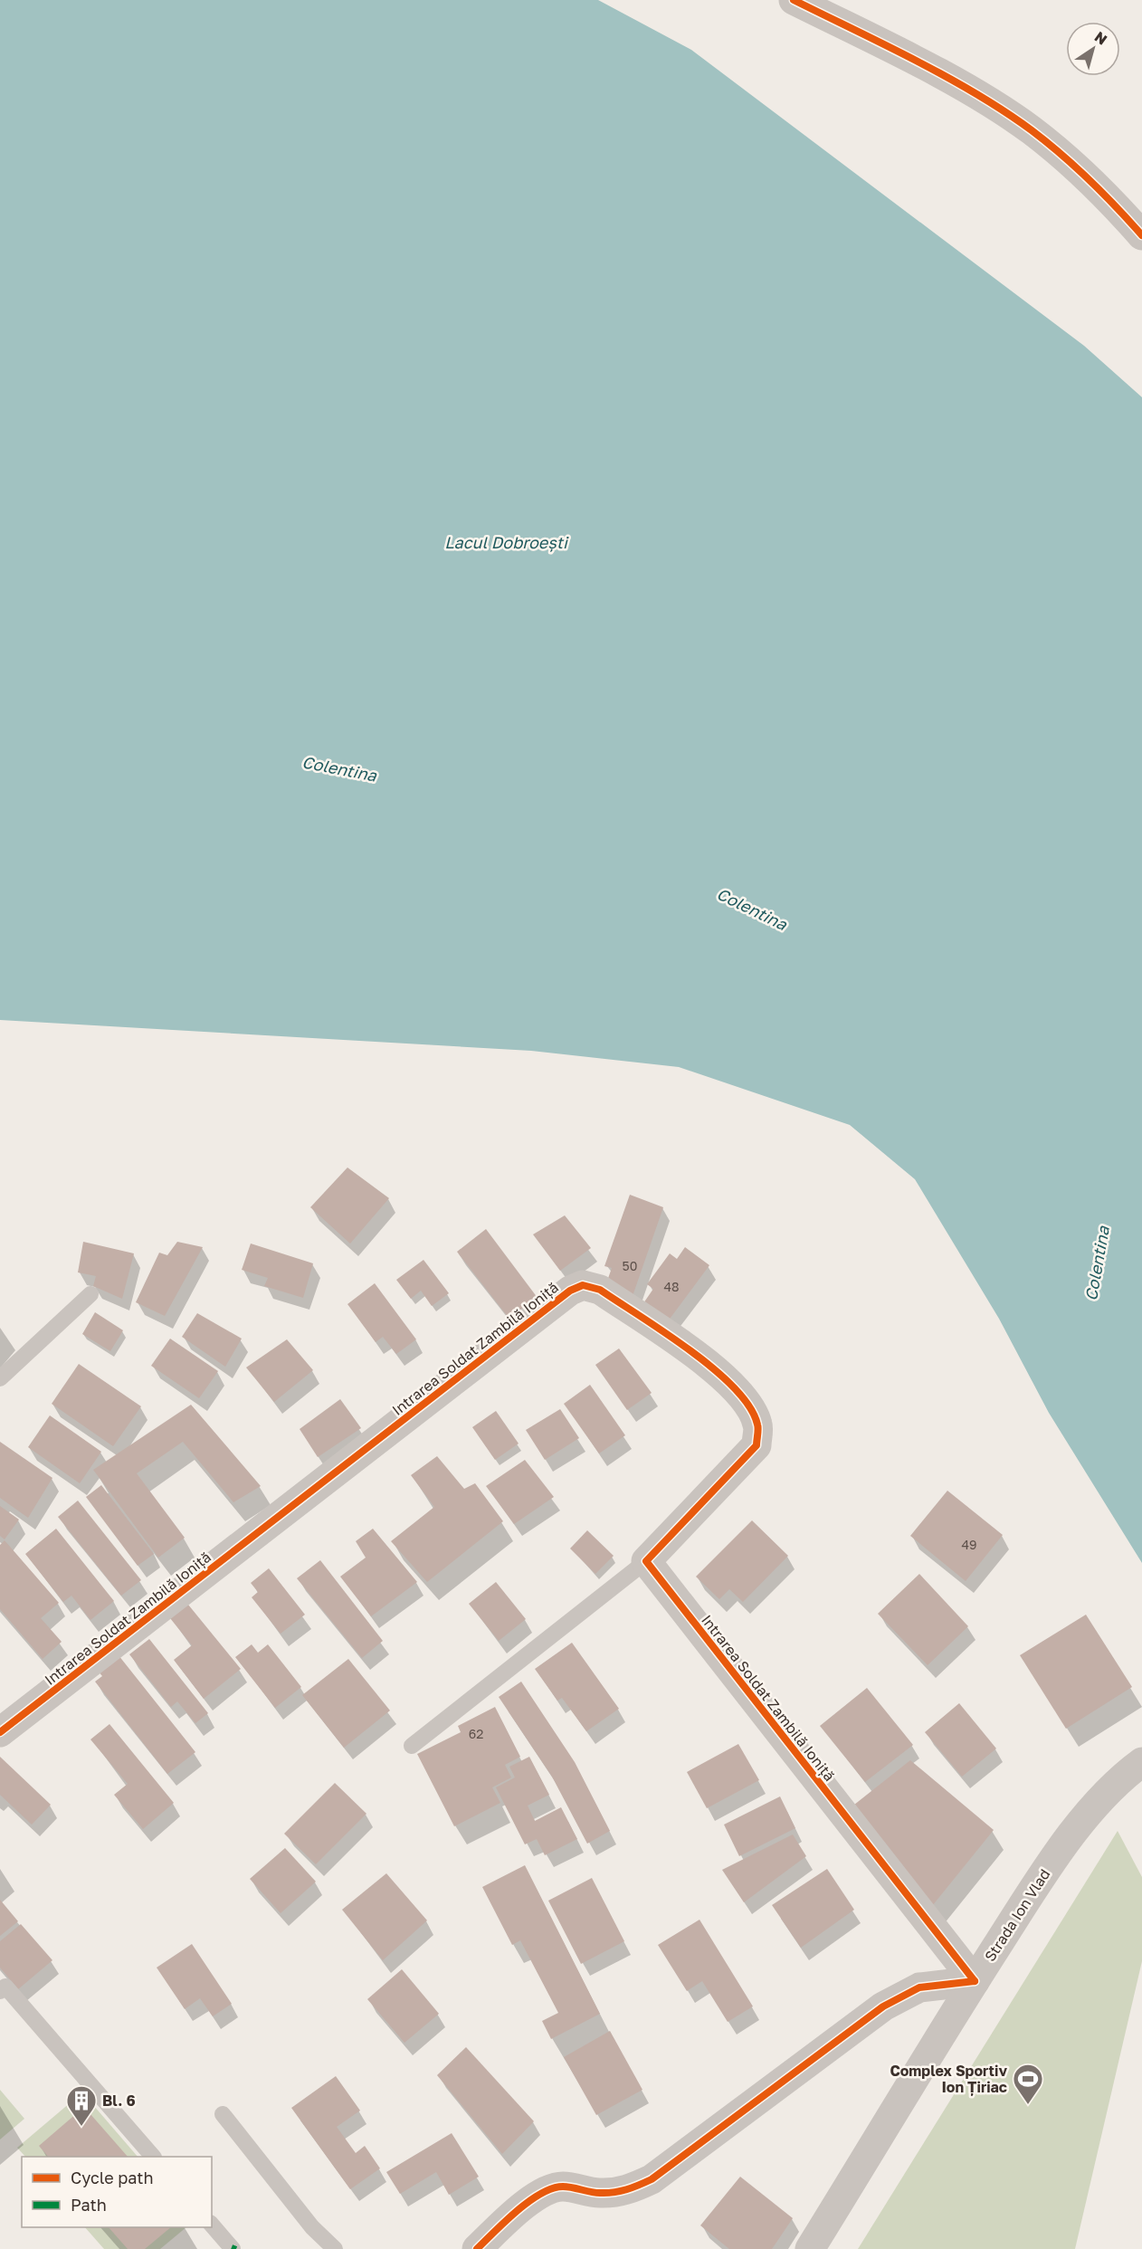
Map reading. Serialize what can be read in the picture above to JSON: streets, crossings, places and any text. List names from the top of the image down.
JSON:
{
  "streets": {
    "street": ["Intrarea Soldat Zambilă Ioniță", "Strada Ion Vlad"]
  },
  "crossings": [
    ["Intrarea Soldat Zambilă Ioniță", "Strada Ion Vlad"]
  ],
  "water": ["Lacul Dobroești", "Colentina"],
  "places": {
    "sports": ["Complex Sportiv Ion Țiriac"],
    "building": ["Bl. 6"]
  },
  "house_numbers": [
    "50",
    "48",
    "49",
    "62"
  ],
  "legend": ["Cycle path", "Path"],
  "north": "top right"
}
